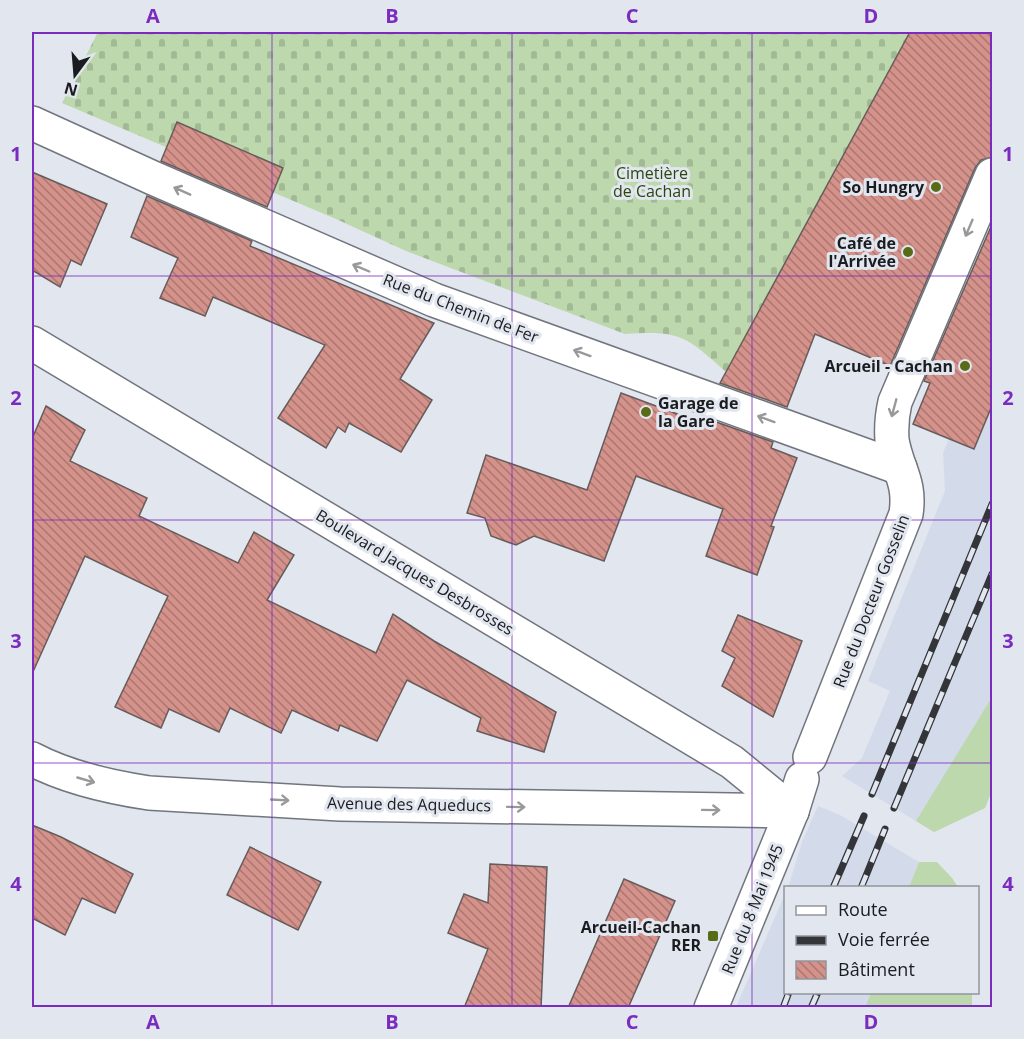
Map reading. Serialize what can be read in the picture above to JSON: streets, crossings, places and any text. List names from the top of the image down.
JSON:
{
  "streets": {
    "street": [
      "Rue du Chemin de Fer",
      "Boulevard Jacques Desbrosses",
      "Rue du Docteur Gosselin",
      "Avenue des Aqueducs",
      "Rue du 8 Mai 1945"
    ]
  },
  "crossings": [
    ["Rue du Chemin de Fer", "Rue du Docteur Gosselin"],
    ["Boulevard Jacques Desbrosses", "Rue du Docteur Gosselin"],
    ["Boulevard Jacques Desbrosses", "Avenue des Aqueducs"],
    ["Boulevard Jacques Desbrosses", "Rue du 8 Mai 1945"],
    ["Rue du Docteur Gosselin", "Avenue des Aqueducs"],
    ["Rue du Docteur Gosselin", "Rue du 8 Mai 1945"],
    ["Avenue des Aqueducs", "Rue du 8 Mai 1945"]
  ],
  "one_way": ["Rue du Chemin de Fer", "Rue du Docteur Gosselin", "Avenue des Aqueducs"],
  "parks": ["Cimetière de Cachan"],
  "places": {
    "other": [
      "So Hungry",
      "Café de l'Arrivée",
      "Arcueil - Cachan",
      "Garage de la Gare"
    ],
    "transit": ["Arcueil-Cachan RER"]
  },
  "legend": ["Route", "Voie ferrée", "Bâtiment"],
  "north": "bottom",
  "grid": {
    "columns": [
      "A",
      "B",
      "C",
      "D"
    ],
    "rows": [
      "1",
      "2",
      "3",
      "4"
    ]
  }
}
